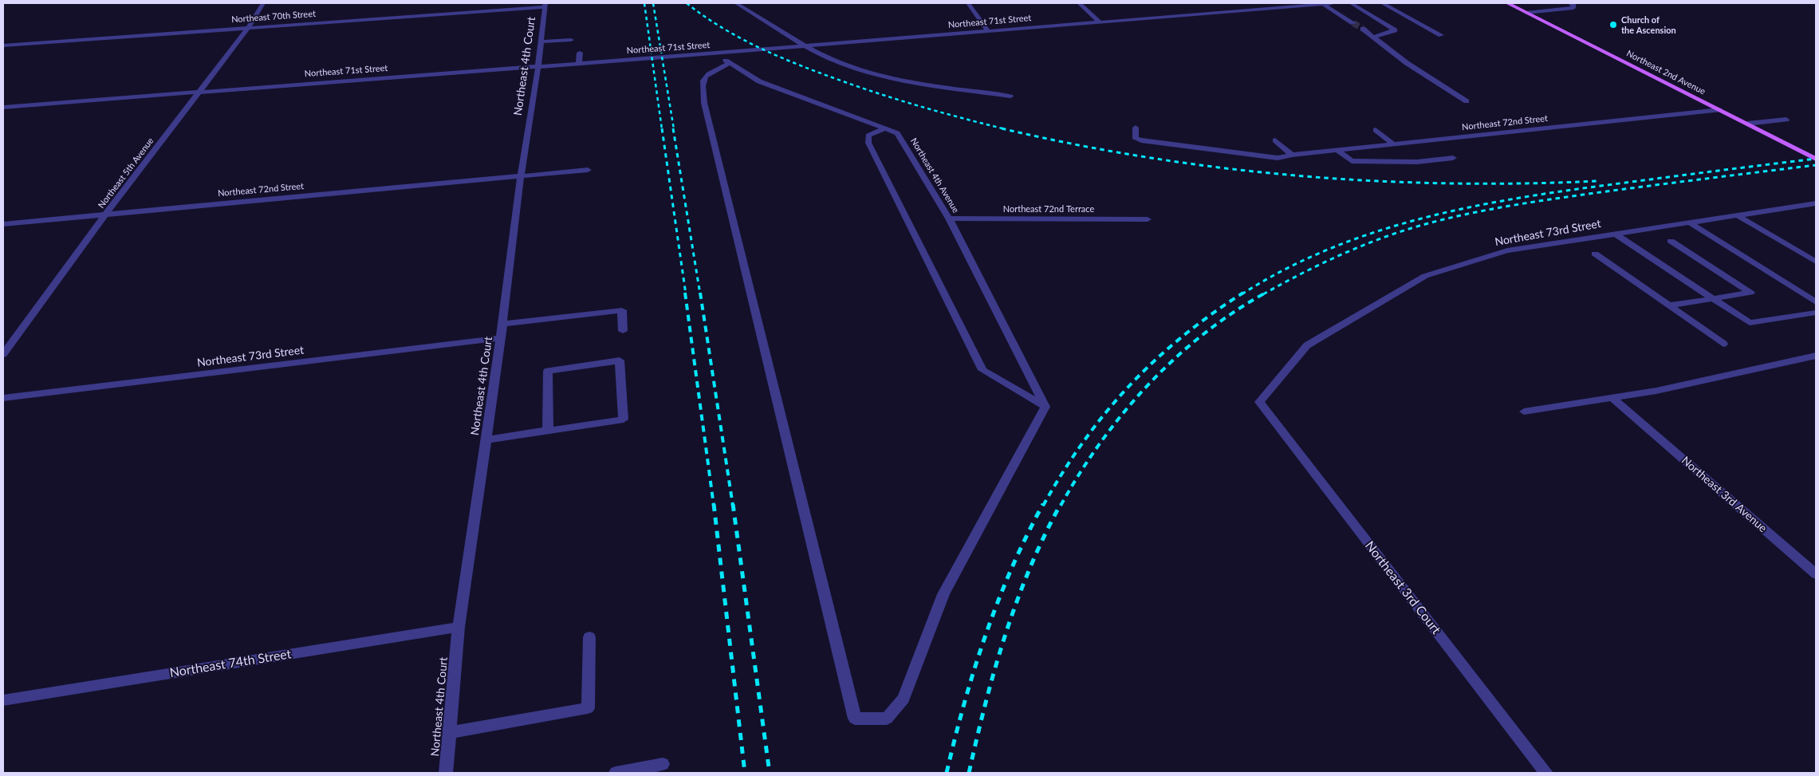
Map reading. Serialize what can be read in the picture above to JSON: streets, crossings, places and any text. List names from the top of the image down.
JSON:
{
  "streets": {
    "main road": ["Northeast 2nd Avenue"],
    "street": [
      "Northeast 70th Street",
      "Northeast 71st Street",
      "Northeast 4th Court",
      "Northeast 72nd Street",
      "Northeast 5th Avenue",
      "Northeast 4th Avenue",
      "Northeast 72nd Terrace",
      "Northeast 73rd Street",
      "Northeast 3rd Avenue",
      "Northeast 3rd Court",
      "Northeast 74th Street"
    ]
  },
  "crossings": [
    ["Northeast 70th Street", "Northeast 4th Court"],
    ["Northeast 70th Street", "Northeast 5th Avenue"],
    ["Northeast 71st Street", "Northeast 4th Court"],
    ["Northeast 71st Street", "Northeast 5th Avenue"],
    ["Northeast 71st Street", "Northeast 4th Avenue"],
    ["Northeast 4th Court", "Northeast 72nd Street"],
    ["Northeast 4th Court", "Northeast 73rd Street"],
    ["Northeast 4th Court", "Northeast 74th Street"],
    ["Northeast 2nd Avenue", "Northeast 72nd Street"],
    ["Northeast 72nd Street", "Northeast 5th Avenue"],
    ["Northeast 4th Avenue", "Northeast 72nd Terrace"],
    ["Northeast 73rd Street", "Northeast 3rd Court"]
  ],
  "places": ["Church of the Ascension"]
}
